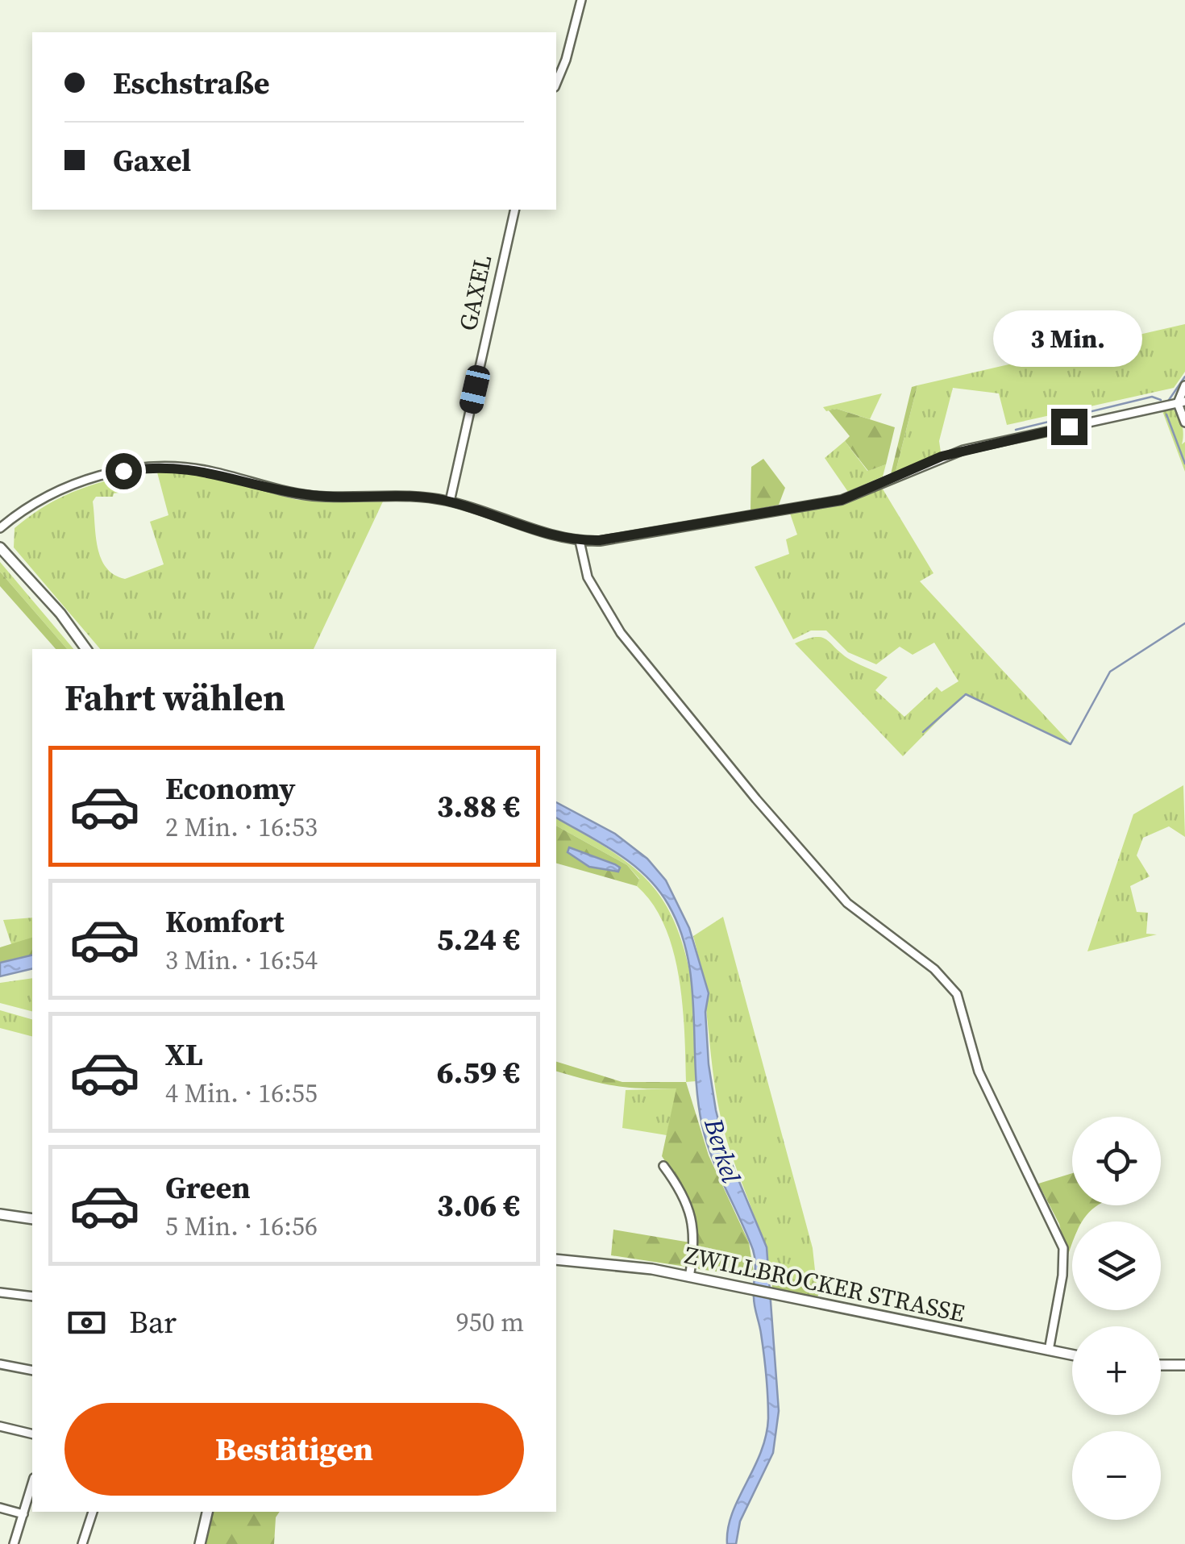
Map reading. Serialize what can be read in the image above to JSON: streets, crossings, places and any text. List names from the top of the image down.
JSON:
{
  "streets": {
    "main road": ["ZWILLBROCKER STRASSE"],
    "street": ["GAXEL"]
  },
  "water": ["Berkel"],
  "page": {
    "banner": ["Eschstraße", "Gaxel"],
    "bubble": "3 Min.",
    "heading": "Fahrt wählen",
    "list": [
      {
        "name": "Economy",
        "note": "2 Min. · 16:53",
        "value": "3.88 €"
      },
      {
        "name": "Komfort",
        "note": "3 Min. · 16:54",
        "value": "5.24 €"
      },
      {
        "name": "XL",
        "note": "4 Min. · 16:55",
        "value": "6.59 €"
      },
      {
        "name": "Green",
        "note": "5 Min. · 16:56",
        "value": "3.06 €"
      }
    ],
    "map_buttons": ["+", "−"],
    "pay": ["Bar", "950 m"],
    "buttons": "Bestätigen"
  }
}
